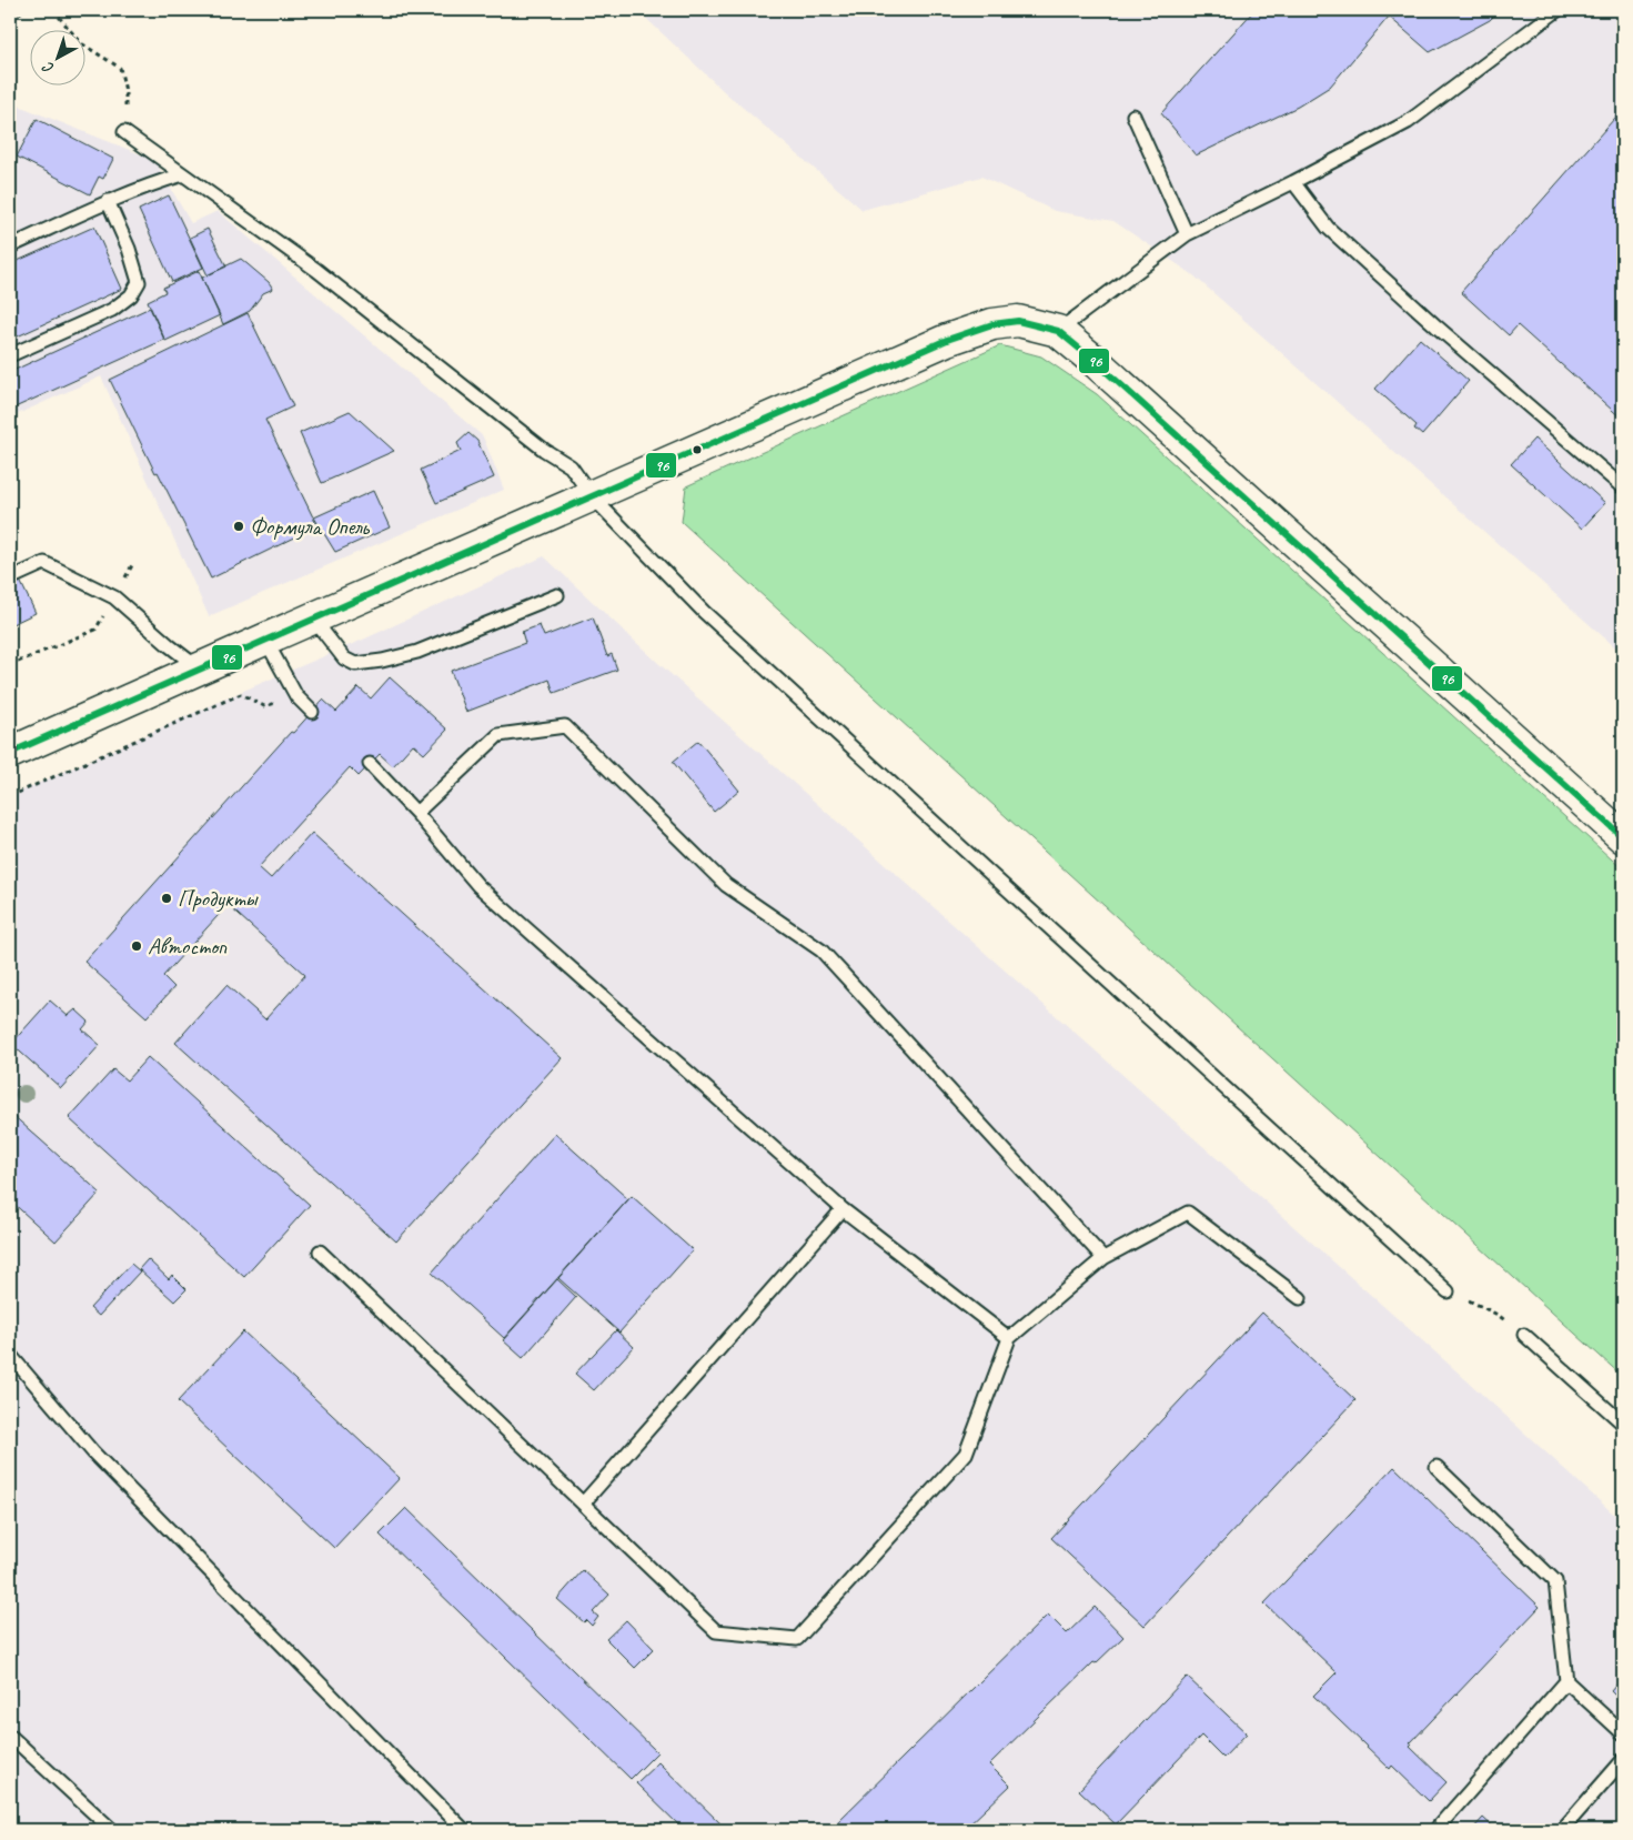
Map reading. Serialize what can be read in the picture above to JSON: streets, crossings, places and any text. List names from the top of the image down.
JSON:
{
  "places": ["Формула Опель", "Продукты", "Автостоп"],
  "lines": ["transit line 96"],
  "north": "bottom left"
}
